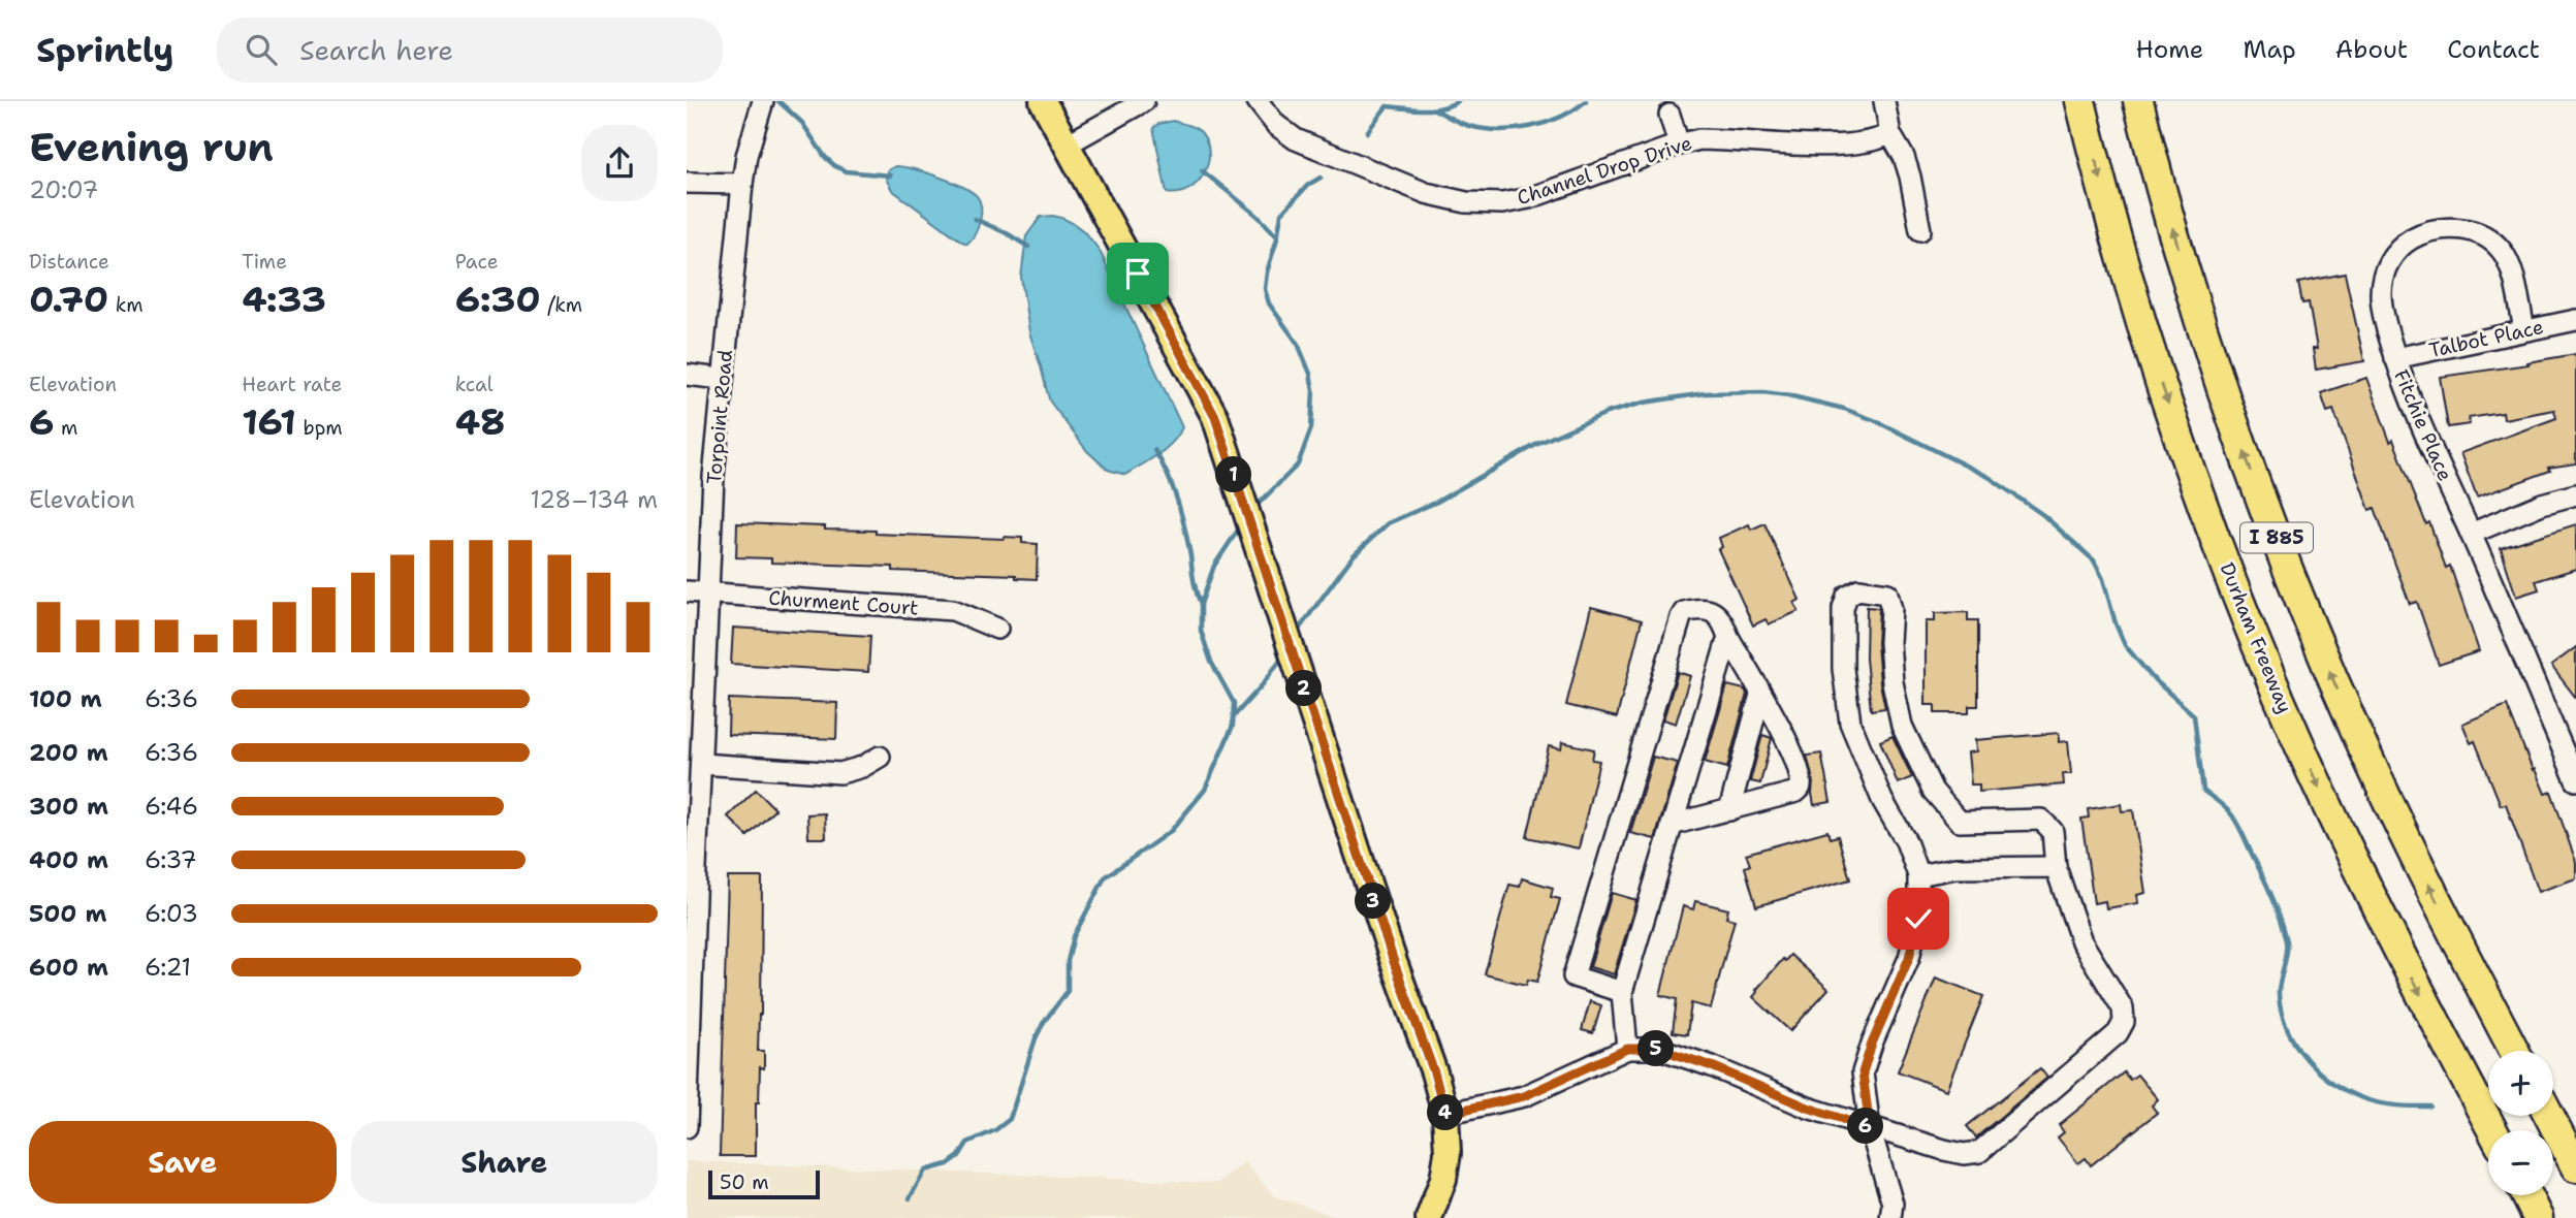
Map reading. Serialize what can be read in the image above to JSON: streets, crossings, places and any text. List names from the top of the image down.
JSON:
{
  "streets": {
    "highway": ["I 885", "Durham Freeway"],
    "street": [
      "Channel Drop Drive",
      "Talbot Place",
      "Torpoint Road",
      "Fitchie Place",
      "Churment Court"
    ]
  },
  "crossings": [
    ["Talbot Place", "Fitchie Place"],
    ["Torpoint Road", "Churment Court"]
  ],
  "scale_bar": "50 m",
  "page": {
    "header": "Sprintly",
    "search": "Search here",
    "nav": [
      "Home",
      "Map",
      "About",
      "Contact"
    ],
    "heading": ["Evening run", "20:07"],
    "stats": [
      ["Distance", "0.70 km"],
      ["Time", "4:33"],
      ["Pace", "6:30 /km"],
      ["Elevation", "6 m"],
      ["Heart rate", "161 bpm"],
      ["kcal", "48"]
    ],
    "pins": [
      "1",
      "2",
      "3",
      "5",
      "4",
      "6"
    ],
    "chart": ["Elevation", "128–134 m"],
    "list": [
      {
        "name": "100 m",
        "note": "6:36"
      },
      {
        "name": "200 m",
        "note": "6:36"
      },
      {
        "name": "300 m",
        "note": "6:46"
      },
      {
        "name": "400 m",
        "note": "6:37"
      },
      {
        "name": "500 m",
        "note": "6:03"
      },
      {
        "name": "600 m",
        "note": "6:21"
      }
    ],
    "map_buttons": ["+", "−"],
    "buttons": ["Save", "Share"],
    "scale": "50 m"
  }
}
